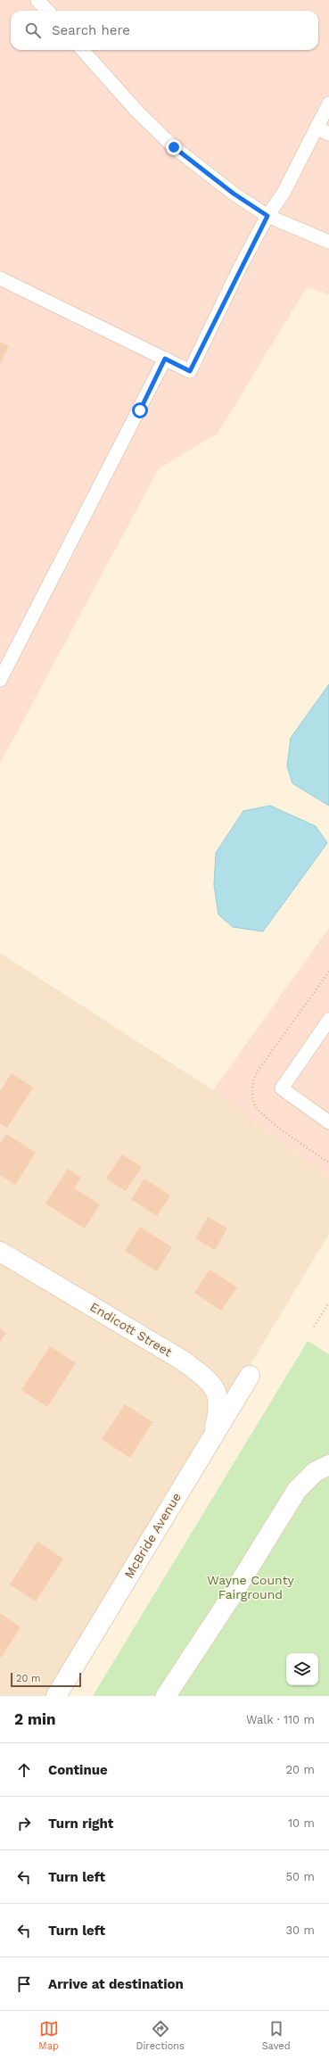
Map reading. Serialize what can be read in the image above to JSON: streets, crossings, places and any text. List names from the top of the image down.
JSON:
{
  "streets": {
    "street": ["Endicott Street", "McBride Avenue"]
  },
  "crossings": [
    ["Endicott Street", "McBride Avenue"]
  ],
  "parks": ["Wayne County Fairground"],
  "scale_bar": "20 m",
  "page": {
    "search": "Search here",
    "scale": "20 m",
    "heading": ["2 min", "Walk · 110 m"],
    "list": [
      ["Continue", "20 m"],
      ["Turn right", "10 m"],
      ["Turn left", "50 m"],
      ["Turn left", "30 m"],
      "Arrive at destination"
    ],
    "nav": ["Map", "Directions", "Saved"]
  }
}
